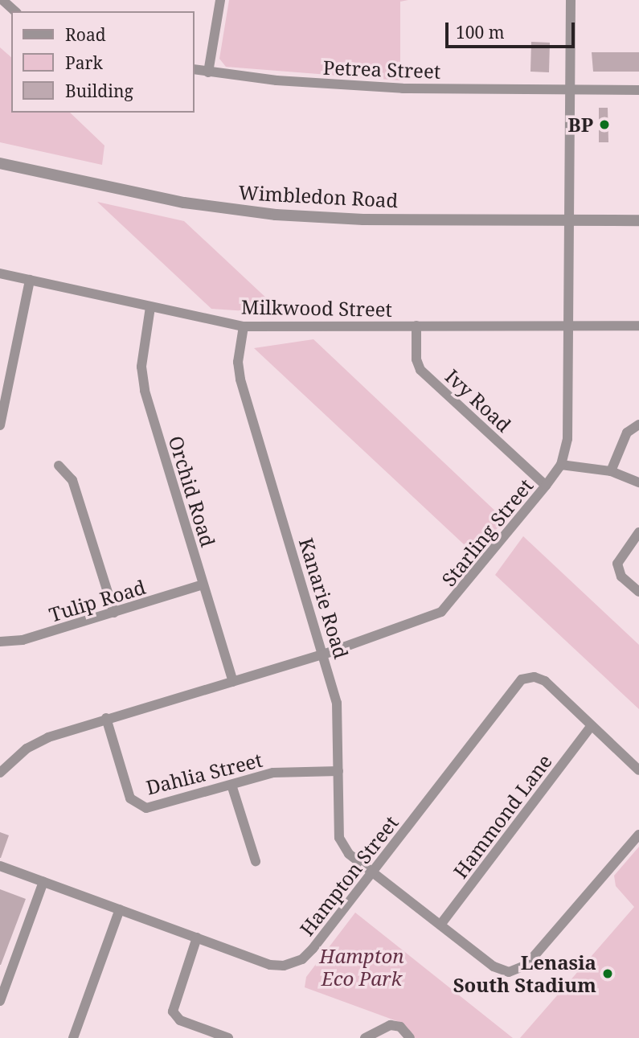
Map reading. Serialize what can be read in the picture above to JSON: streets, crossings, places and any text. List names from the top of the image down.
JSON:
{
  "streets": {
    "street": [
      "Petrea Street",
      "Wimbledon Road",
      "Milkwood Street",
      "Ivy Road",
      "Orchid Road",
      "Starling Street",
      "Kanarie Road",
      "Tulip Road",
      "Dahlia Street",
      "Hammond Lane",
      "Hampton Street"
    ]
  },
  "crossings": [
    ["Petrea Street", "Starling Street"],
    ["Wimbledon Road", "Starling Street"],
    ["Milkwood Street", "Ivy Road"],
    ["Milkwood Street", "Orchid Road"],
    ["Milkwood Street", "Starling Street"],
    ["Milkwood Street", "Kanarie Road"],
    ["Ivy Road", "Starling Street"],
    ["Orchid Road", "Starling Street"],
    ["Orchid Road", "Tulip Road"],
    ["Starling Street", "Kanarie Road"],
    ["Starling Street", "Dahlia Street"],
    ["Kanarie Road", "Dahlia Street"],
    ["Kanarie Road", "Hammond Lane"],
    ["Kanarie Road", "Hampton Street"],
    ["Hammond Lane", "Hampton Street"]
  ],
  "parks": ["Hampton Eco Park"],
  "places": ["BP", "Lenasia South Stadium"],
  "legend": ["Road", "Park", "Building"],
  "scale_bar": "100 m"
}
